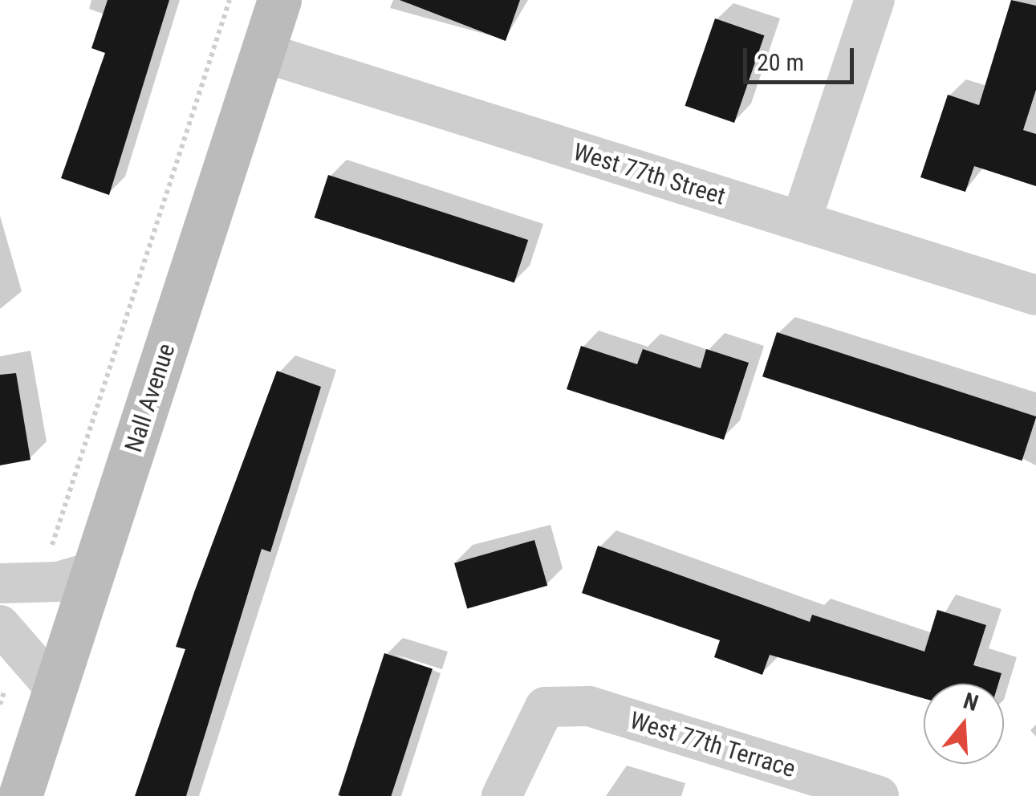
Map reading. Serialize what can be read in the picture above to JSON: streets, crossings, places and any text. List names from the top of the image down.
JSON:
{
  "streets": {
    "main road": ["Nall Avenue"],
    "street": ["West 77th Street", "West 77th Terrace"]
  },
  "crossings": [
    ["West 77th Street", "Nall Avenue"]
  ],
  "scale_bar": "20 m",
  "north": "top"
}
